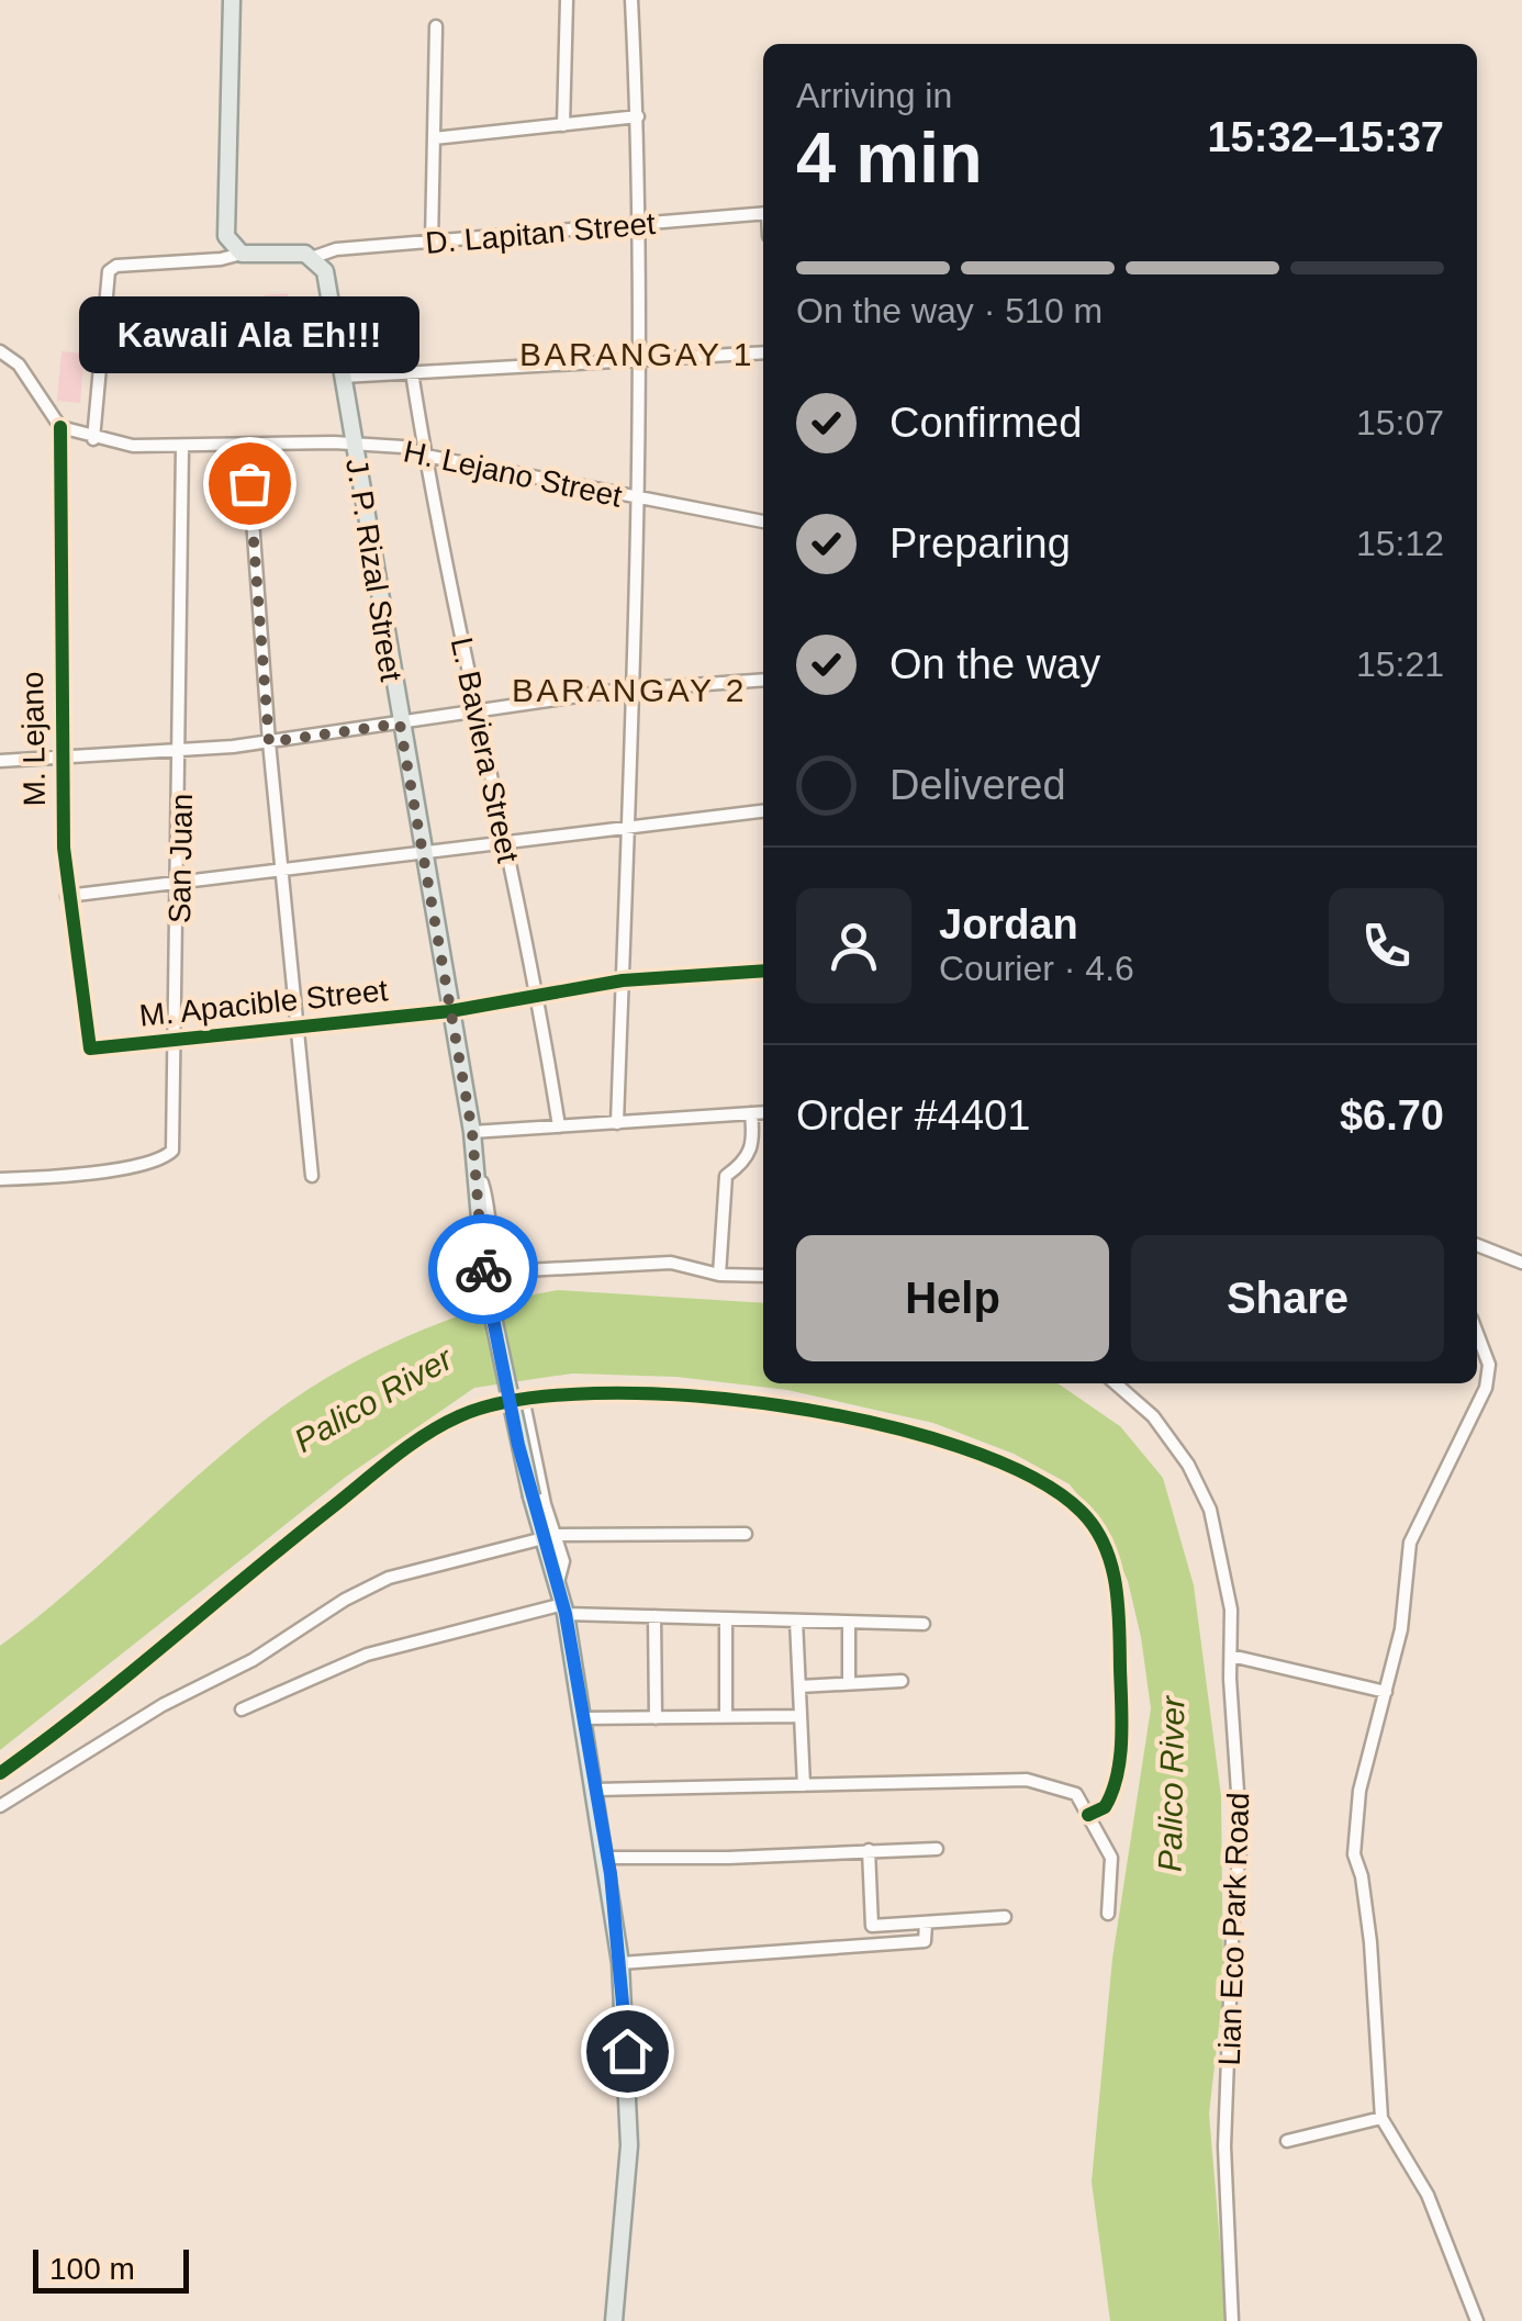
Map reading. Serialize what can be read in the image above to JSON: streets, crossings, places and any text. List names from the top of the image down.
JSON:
{
  "streets": {
    "main road": ["J. P. Rizal Street"],
    "street": [
      "D. Lapitan Street",
      "H. Lejano Street",
      "M. Lejano",
      "L. Baviera Street",
      "San Juan",
      "M. Apacible Street",
      "Lian Eco Park Road"
    ]
  },
  "crossings": [
    ["D. Lapitan Street", "J. P. Rizal Street"],
    ["H. Lejano Street", "J. P. Rizal Street"],
    ["H. Lejano Street", "M. Lejano"],
    ["H. Lejano Street", "L. Baviera Street"],
    ["H. Lejano Street", "San Juan"],
    ["J. P. Rizal Street", "M. Apacible Street"],
    ["M. Lejano", "M. Apacible Street"],
    ["L. Baviera Street", "M. Apacible Street"],
    ["San Juan", "M. Apacible Street"]
  ],
  "districts": ["BARANGAY 1", "BARANGAY 2"],
  "water": ["Palico River"],
  "places": ["Kawali Ala Eh!!!"],
  "scale_bar": "100 m",
  "page": {
    "heading": ["4 min", "Arriving in", "15:32–15:37"],
    "panel": [
      "Jordan",
      "Courier · 4.6",
      "Order #4401",
      "$6.70"
    ],
    "bar": "On the way · 510 m",
    "bubble": "Kawali Ala Eh!!!",
    "list": [
      ["Confirmed", "15:07"],
      ["Preparing", "15:12"],
      ["On the way", "15:21"],
      "Delivered"
    ],
    "buttons": ["Help", "Share"],
    "scale": "100 m"
  }
}
